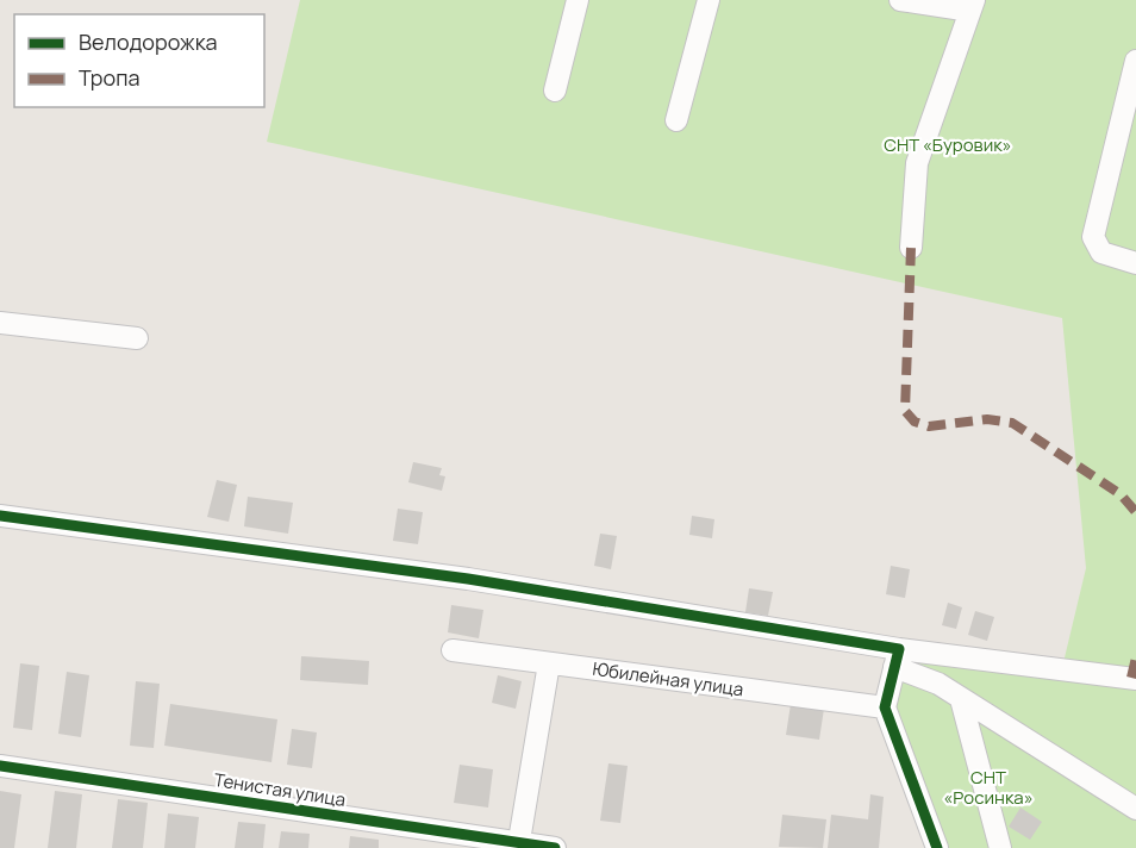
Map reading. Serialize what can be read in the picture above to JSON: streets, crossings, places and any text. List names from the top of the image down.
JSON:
{
  "streets": {
    "street": ["Юбилейная улица", "Тенистая улица"]
  },
  "parks": ["СНТ «Буровик»", "СНТ «Росинка»"],
  "legend": ["Велодорожка", "Тропа"]
}
